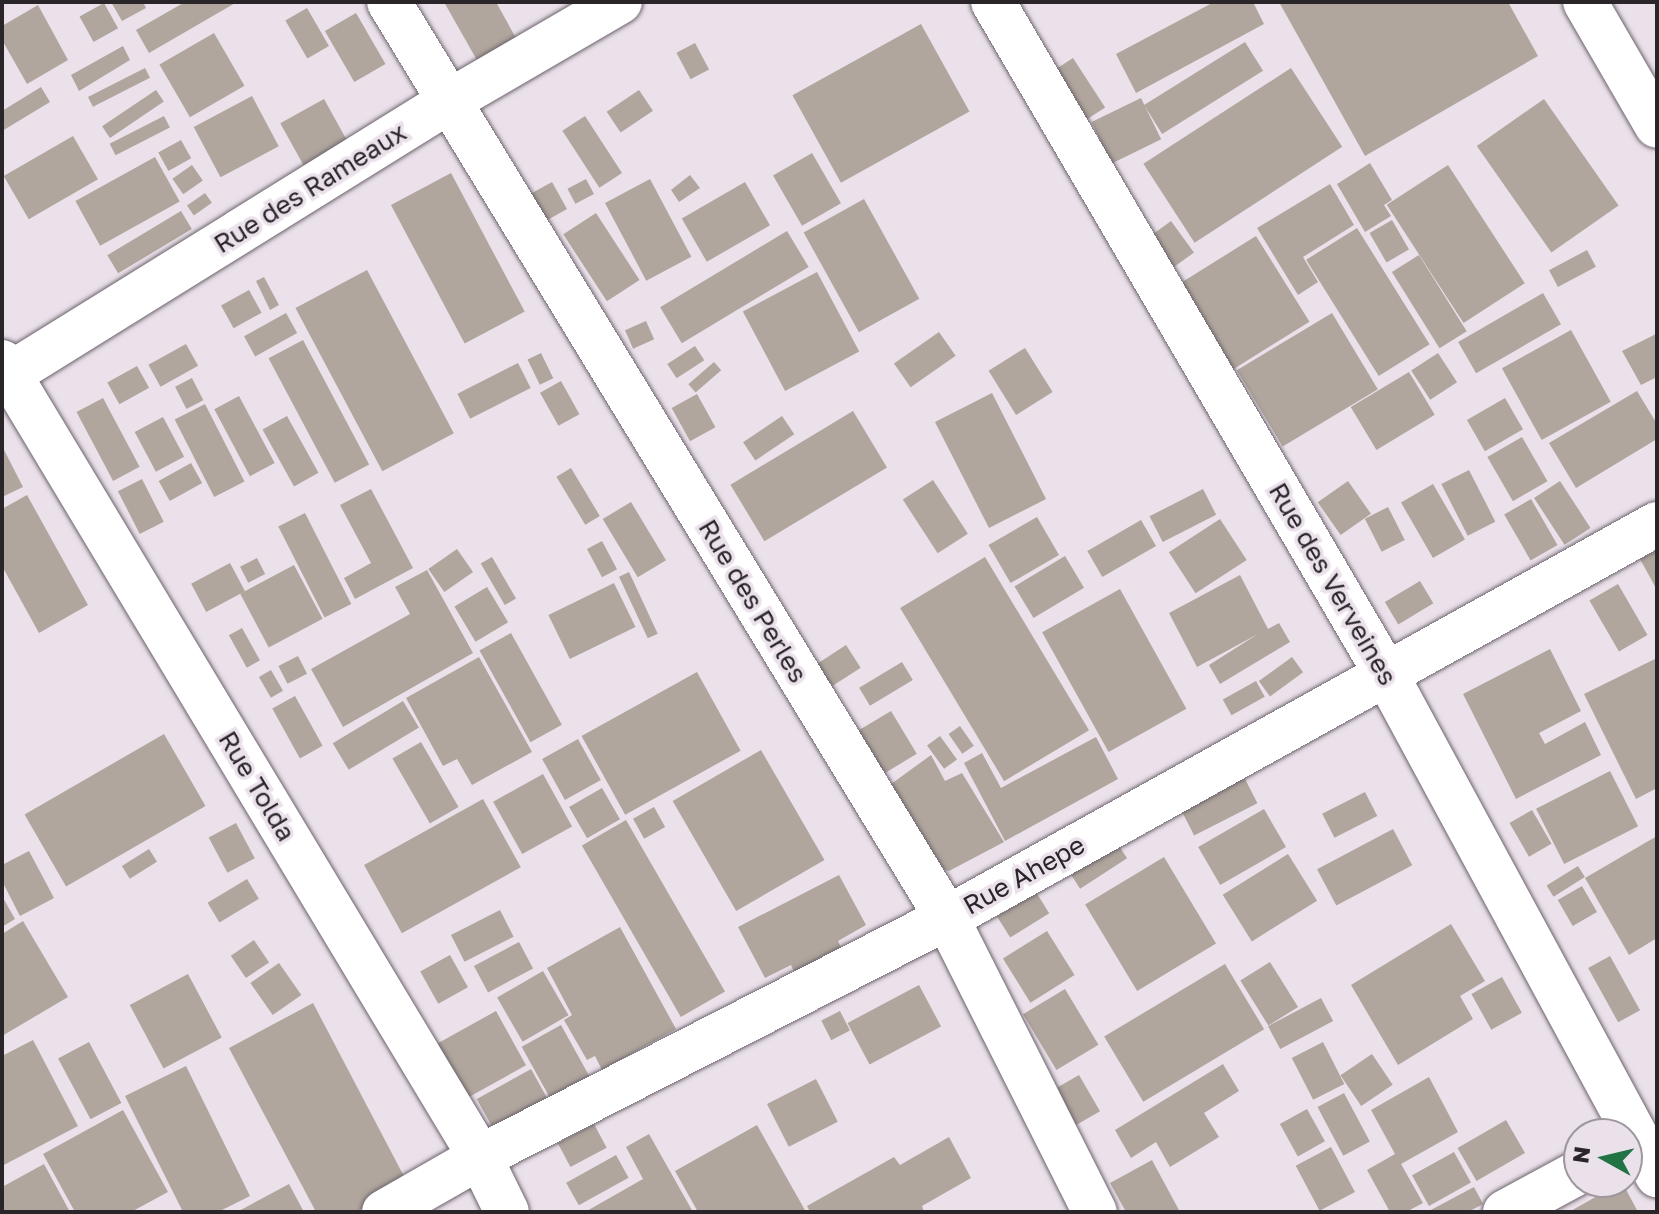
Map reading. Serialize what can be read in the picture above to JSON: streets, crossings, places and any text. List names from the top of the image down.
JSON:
{
  "streets": {
    "street": [
      "Rue des Rameaux",
      "Rue des Verveines",
      "Rue des Perles",
      "Rue Tolda",
      "Rue Ahepe"
    ]
  },
  "crossings": [
    ["Rue des Rameaux", "Rue des Perles"],
    ["Rue des Rameaux", "Rue Tolda"],
    ["Rue des Verveines", "Rue Ahepe"],
    ["Rue des Perles", "Rue Ahepe"],
    ["Rue Tolda", "Rue Ahepe"]
  ],
  "north": "left"
}
